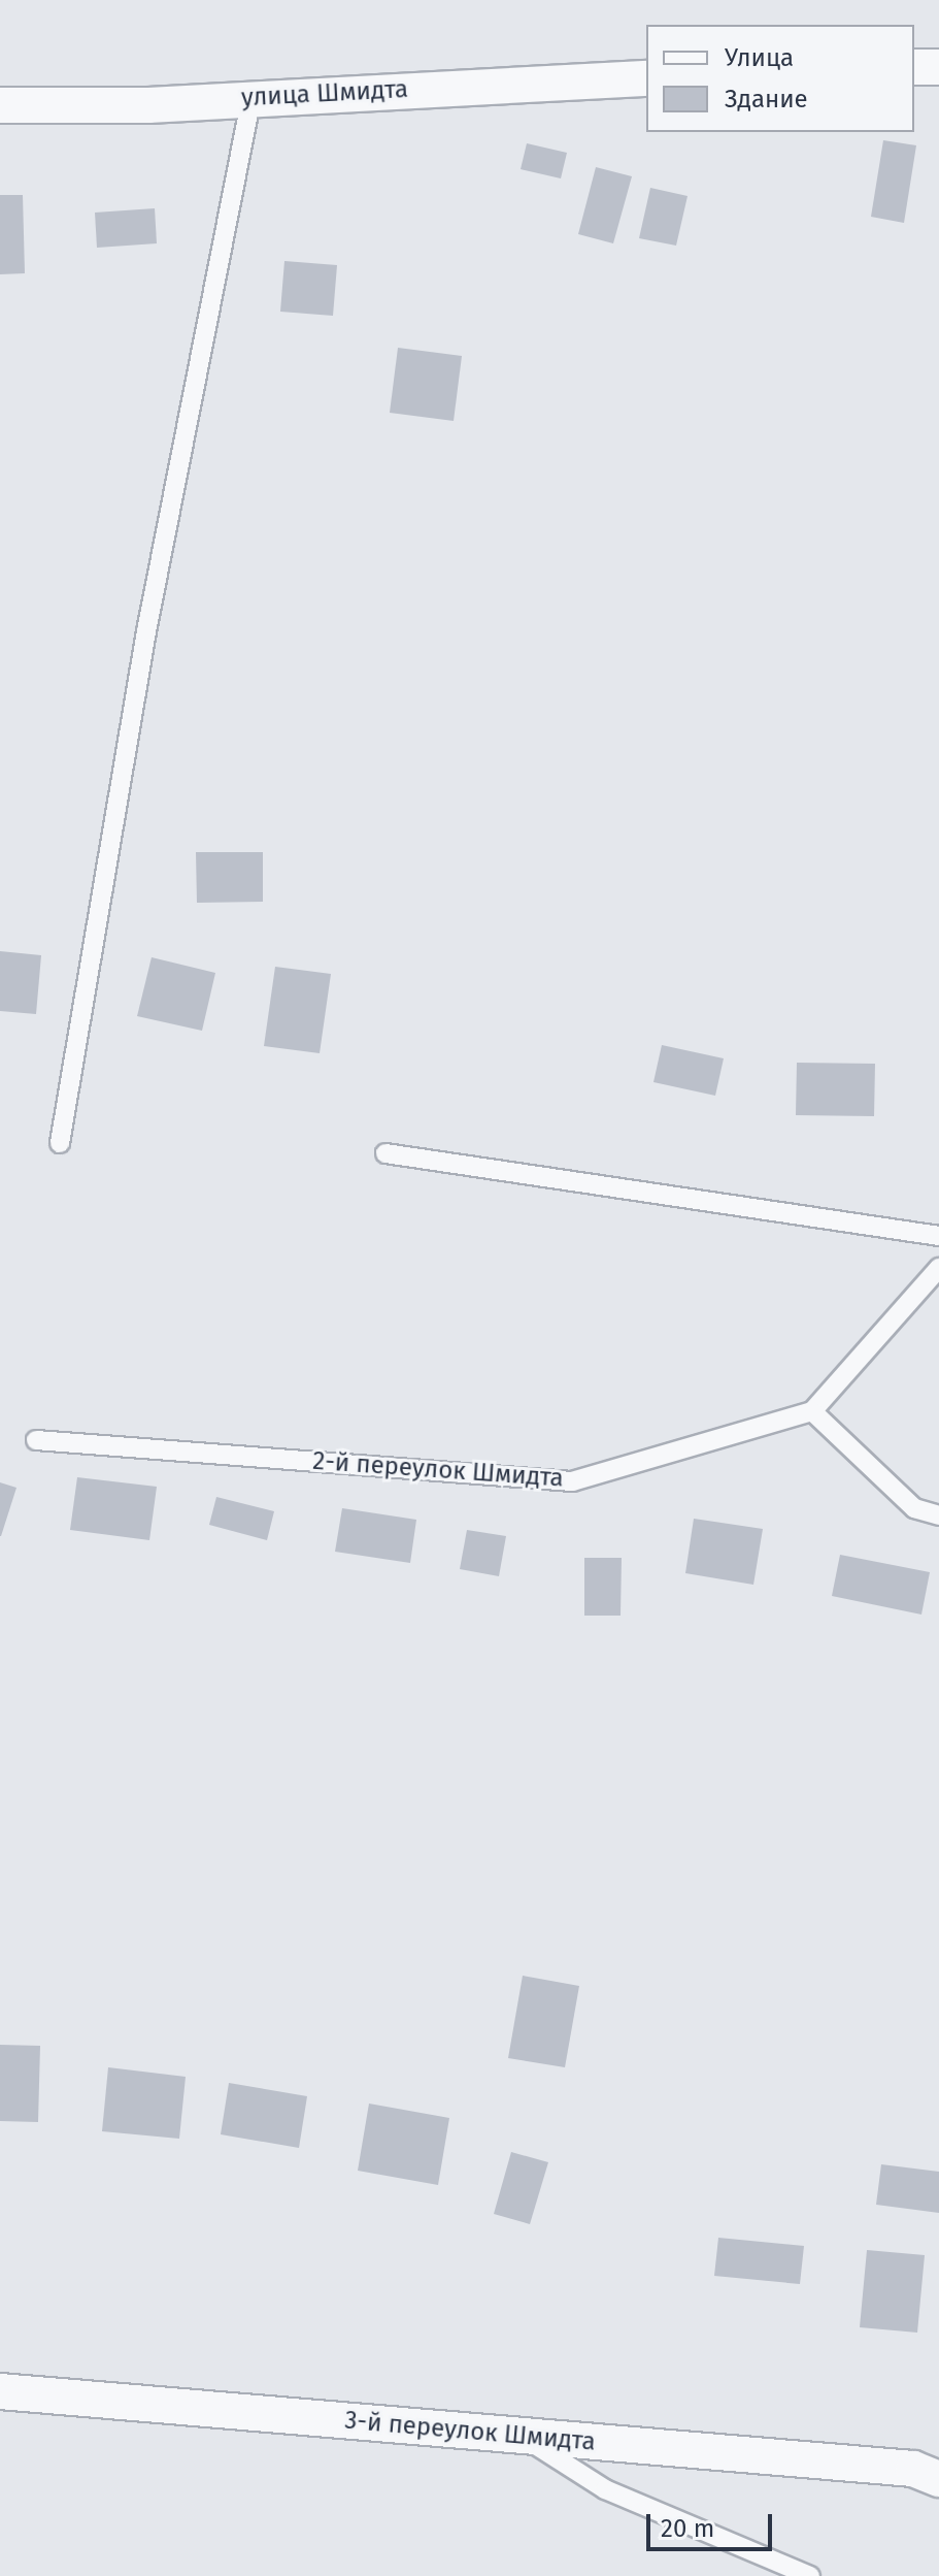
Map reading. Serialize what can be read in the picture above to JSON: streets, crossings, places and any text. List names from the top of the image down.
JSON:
{
  "streets": {
    "street": ["улица Шмидта", "3-й переулок Шмидта"],
    "lane": ["2-й переулок Шмидта"]
  },
  "legend": ["Улица", "Здание"],
  "scale_bar": "20 m"
}
